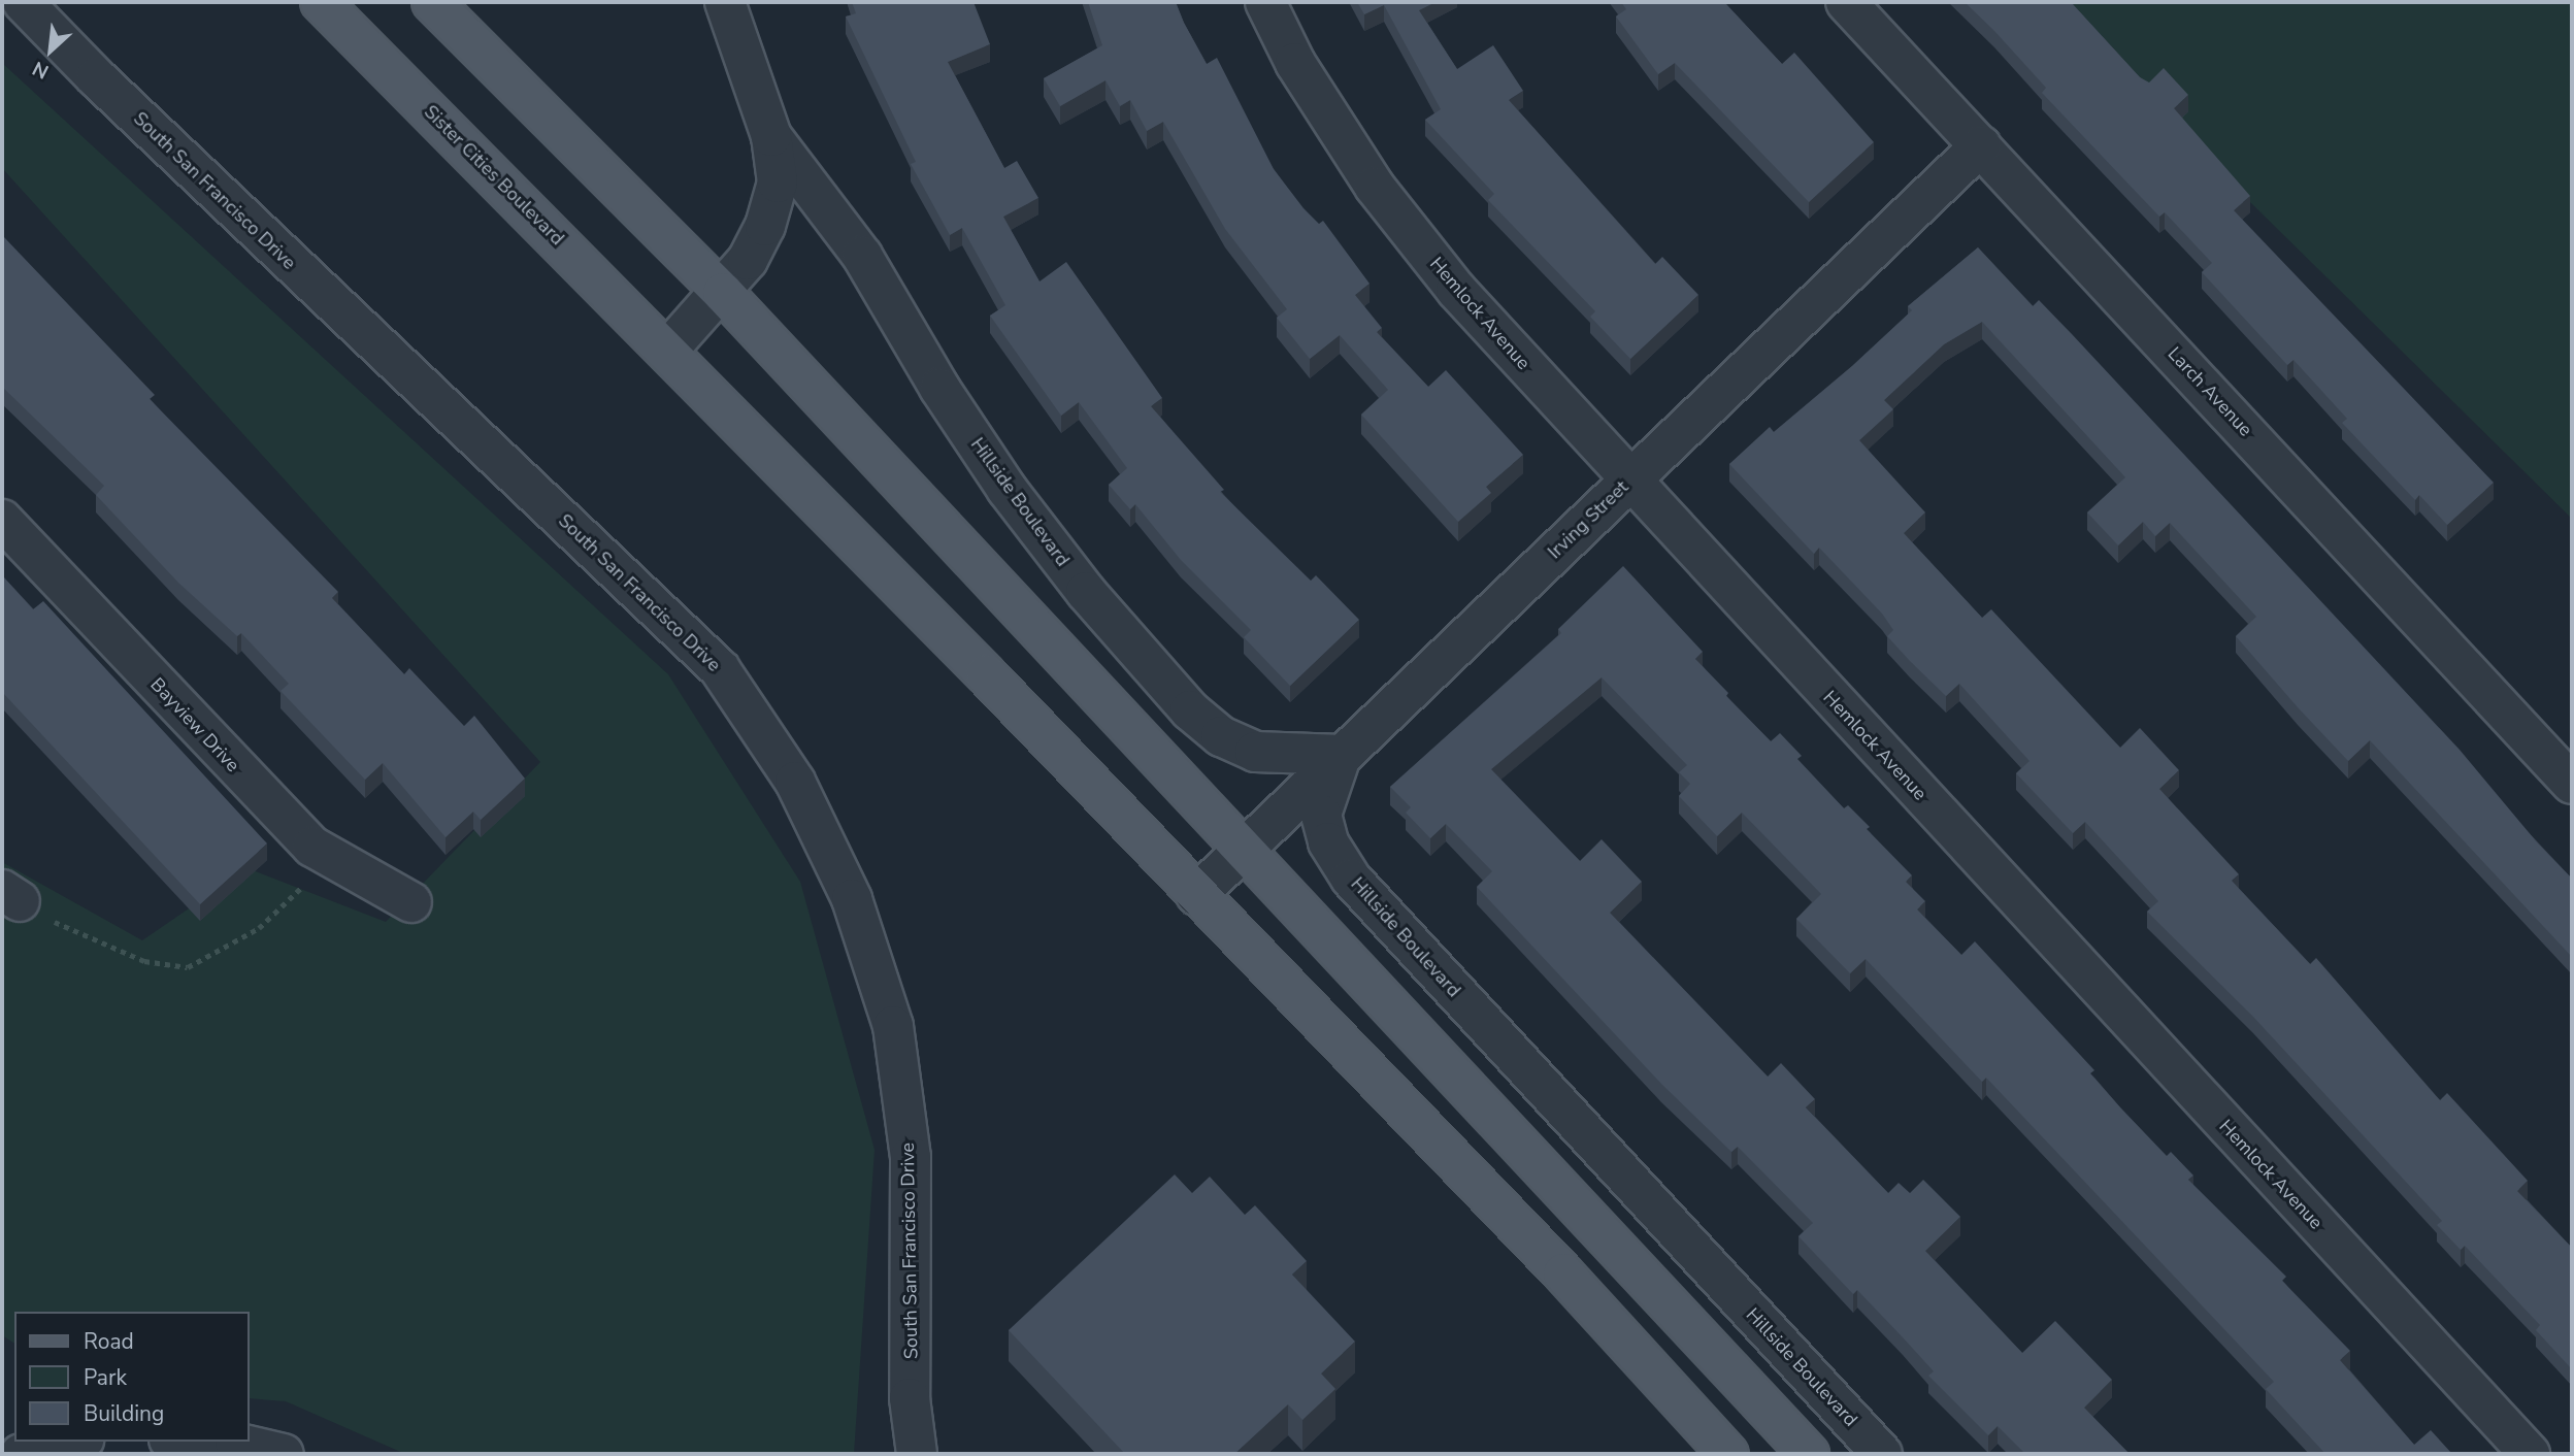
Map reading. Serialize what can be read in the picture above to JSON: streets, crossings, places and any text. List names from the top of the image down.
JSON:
{
  "streets": {
    "main road": ["Sister Cities Boulevard"],
    "street": [
      "South San Francisco Drive",
      "Hemlock Avenue",
      "Larch Avenue",
      "Hillside Boulevard",
      "Irving Street",
      "Bayview Drive"
    ]
  },
  "crossings": [
    ["Sister Cities Boulevard", "Hillside Boulevard"],
    ["Hemlock Avenue", "Irving Street"],
    ["Larch Avenue", "Irving Street"],
    ["Hillside Boulevard", "Irving Street"]
  ],
  "legend": ["Road", "Park", "Building"],
  "north": "bottom left"
}
